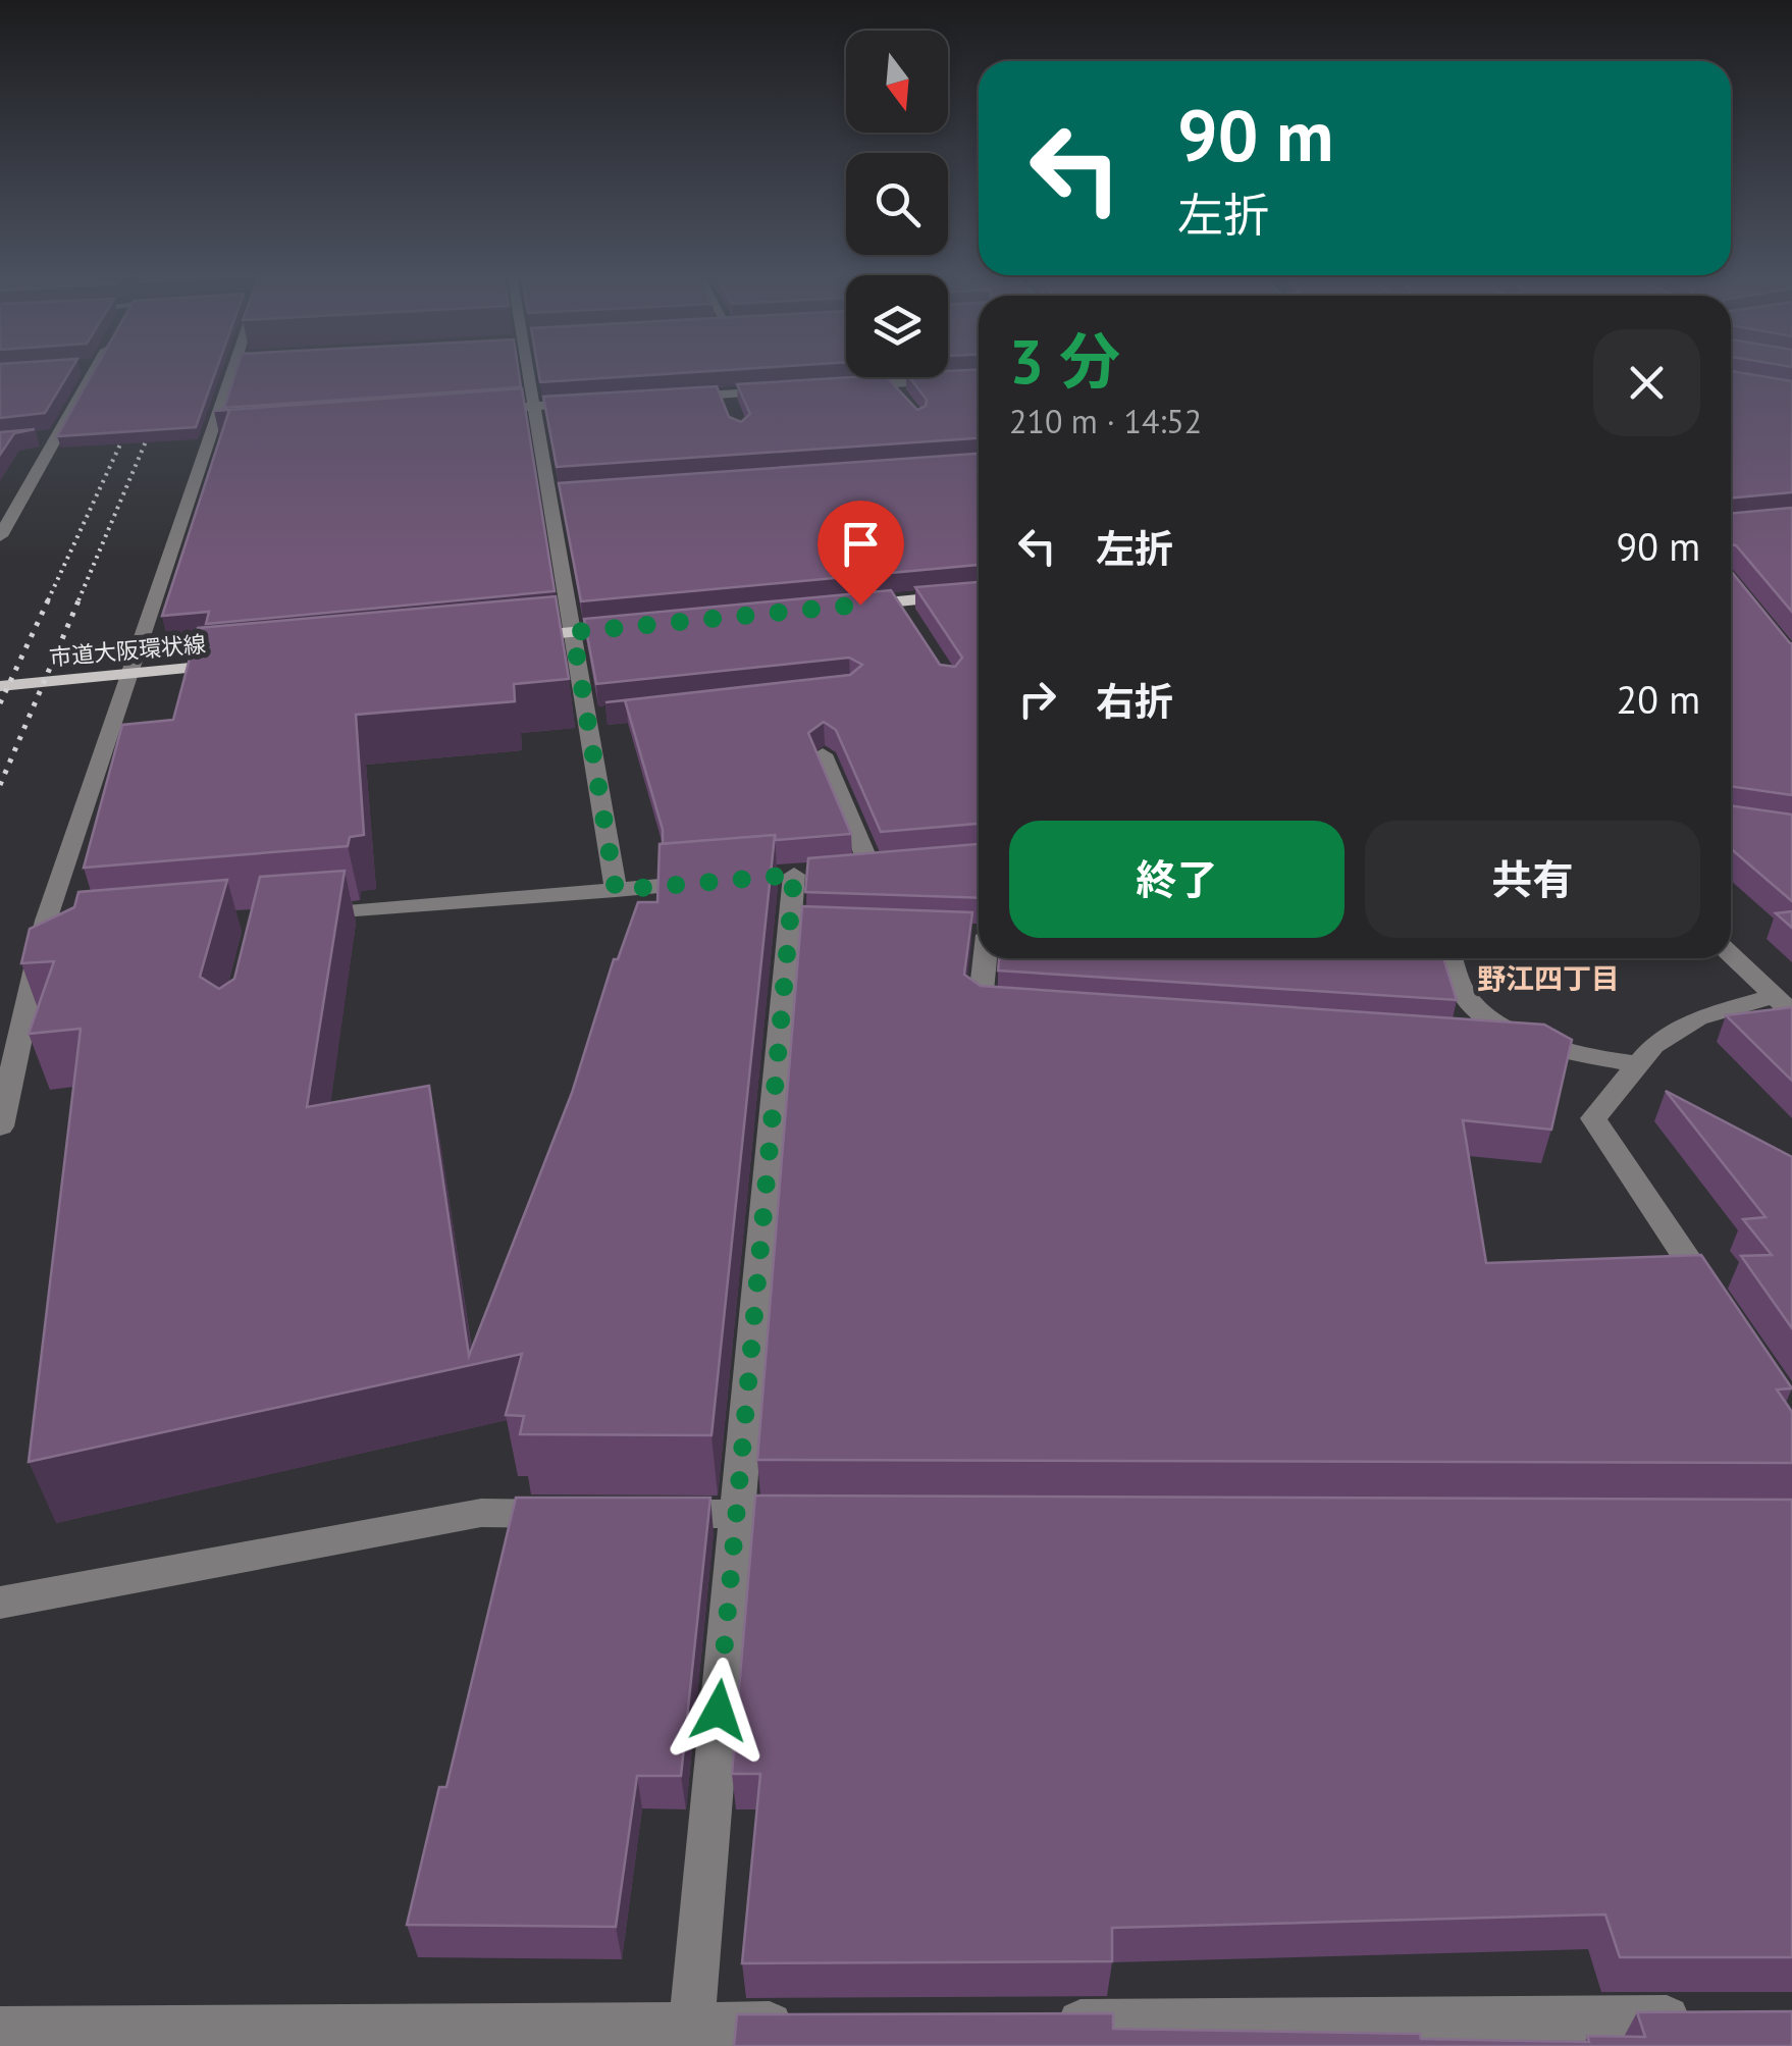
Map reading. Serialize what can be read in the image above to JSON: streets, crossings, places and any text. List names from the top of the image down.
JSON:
{
  "streets": {
    "main road": ["市道大阪環状線"]
  },
  "districts": ["野江四丁目"],
  "north": "bottom",
  "page": {
    "turn": ["90 m", "左折"],
    "heading": ["3 分", "210 m · 14:52"],
    "list": [
      {
        "name": "左折",
        "value": "90 m"
      },
      {
        "name": "右折",
        "value": "20 m"
      }
    ],
    "buttons": ["終了", "共有"]
  }
}
